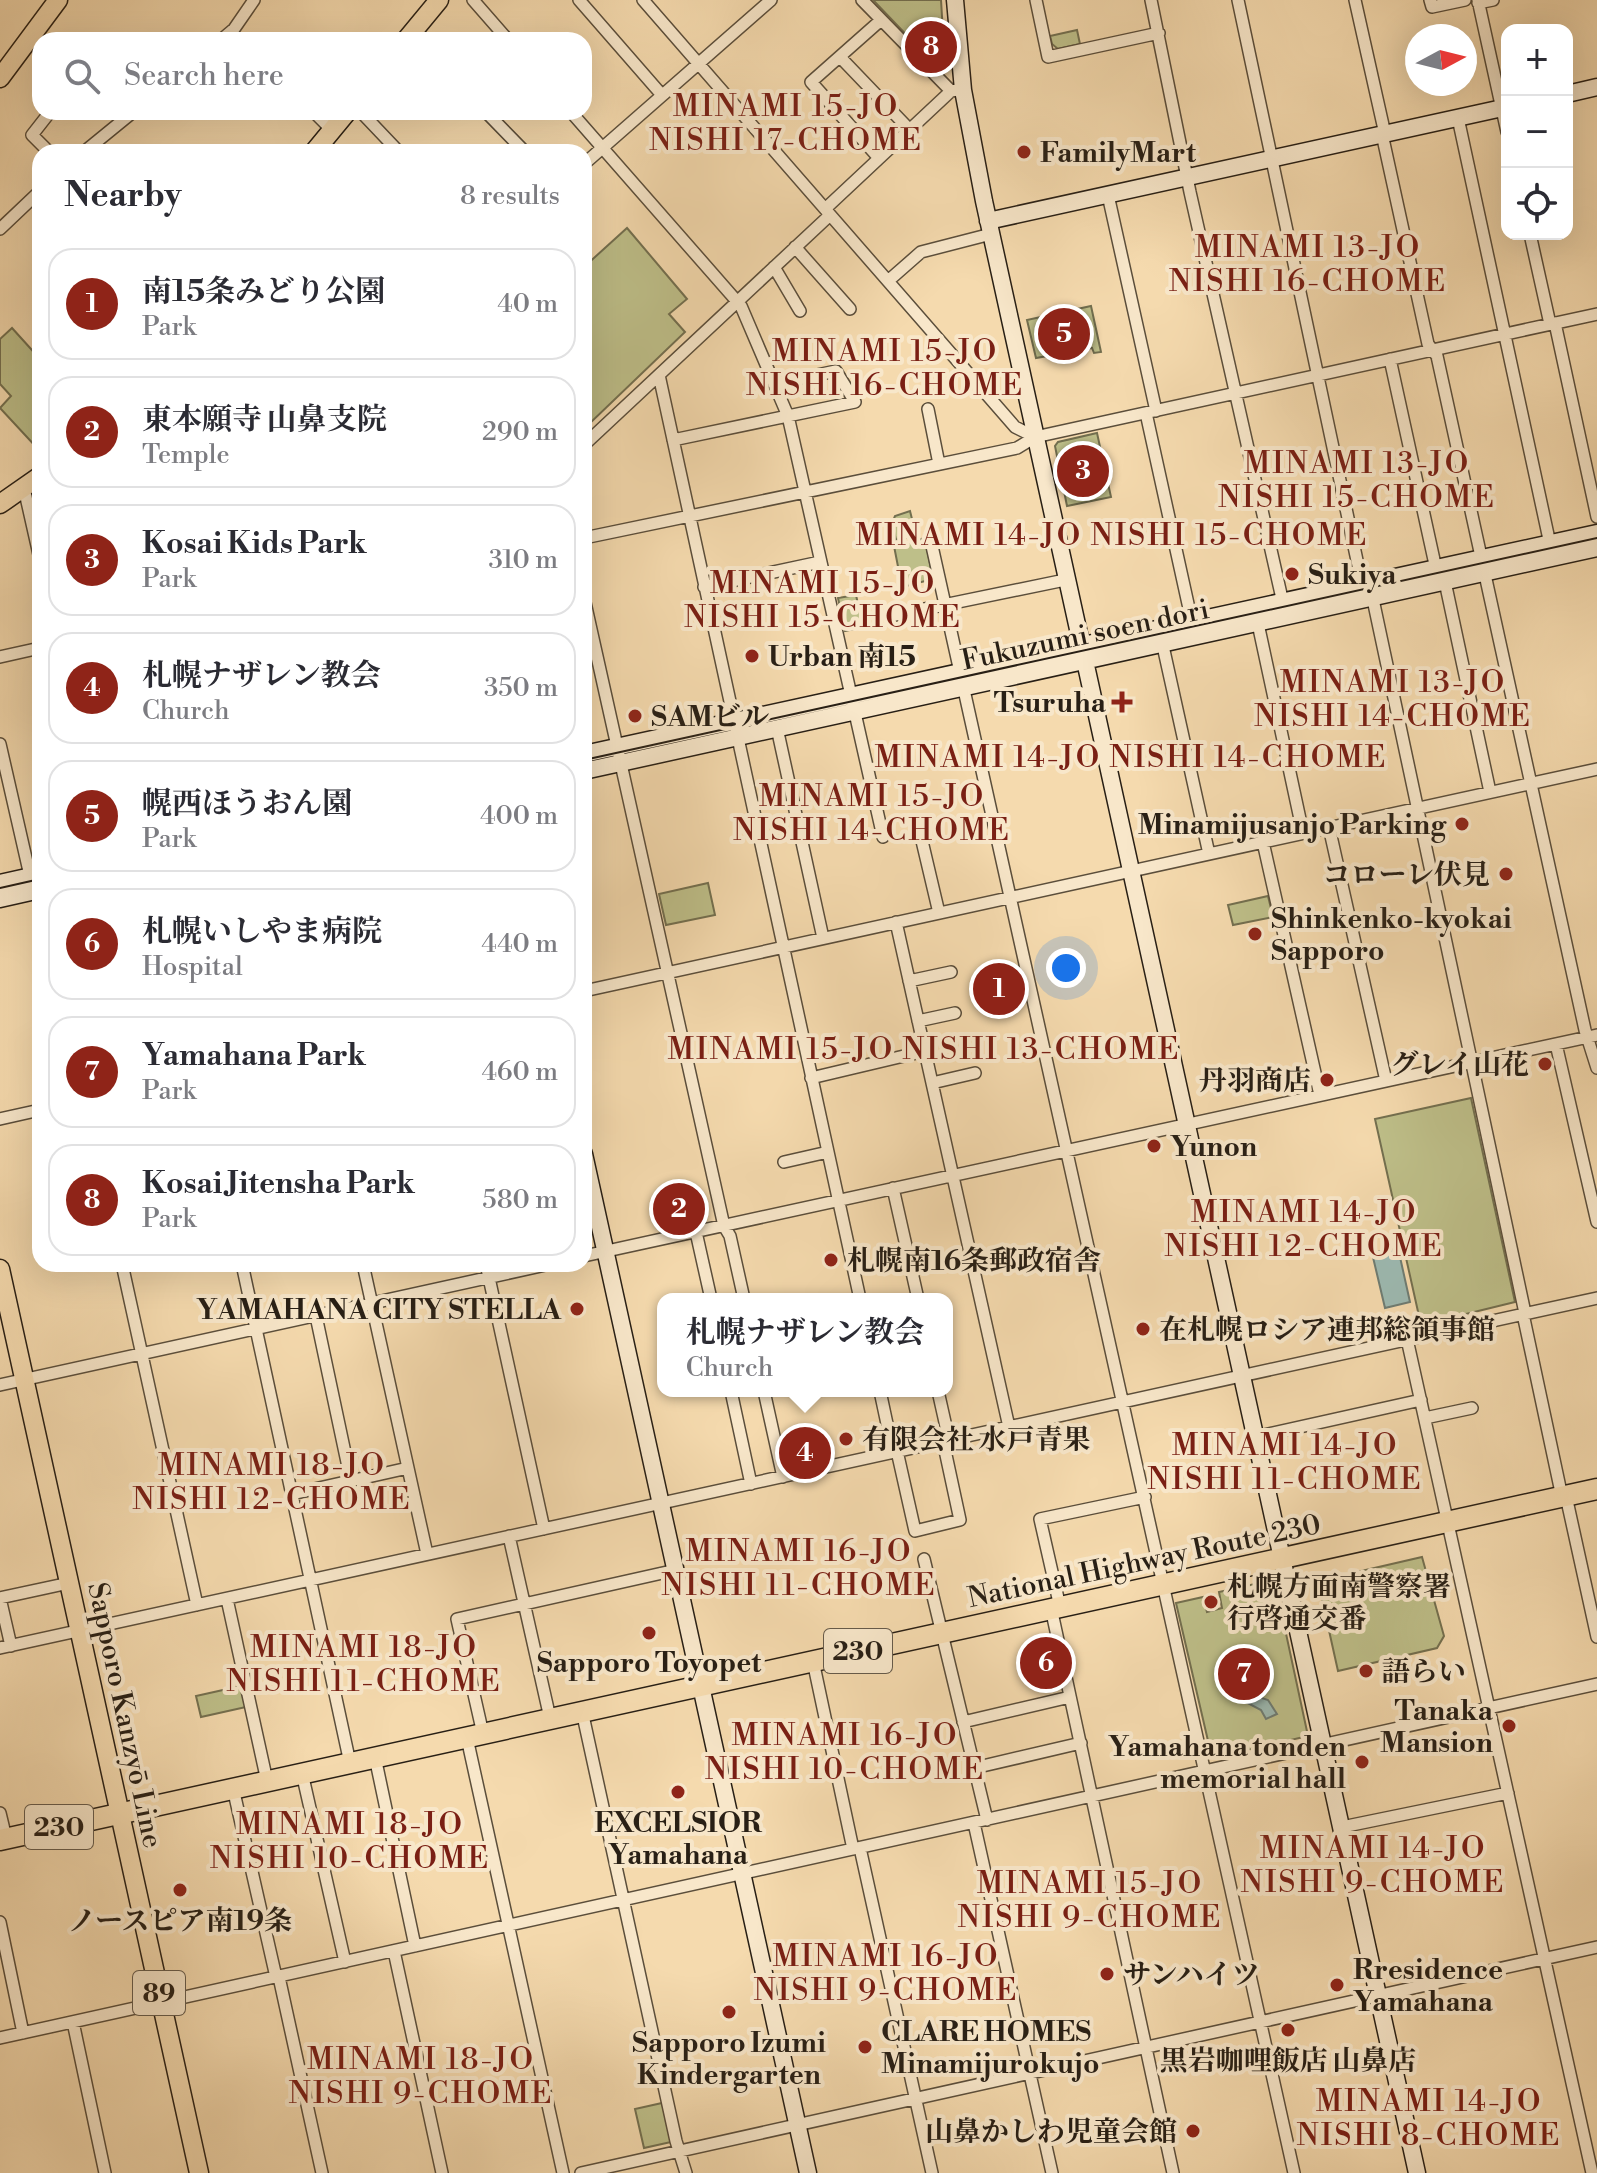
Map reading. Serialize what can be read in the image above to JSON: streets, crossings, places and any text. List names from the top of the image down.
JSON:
{
  "streets": {
    "highway": ["National Highway Route 230", "230"],
    "main road": ["Sapporo Kanzyō Line", "89"],
    "street": ["Fukuzumi soen dori"]
  },
  "crossings": [
    ["National Highway Route 230", "Sapporo Kanzyō Line"]
  ],
  "districts": [
    "MINAMI 15-JO NISHI 17-CHOME",
    "MINAMI 13-JO NISHI 16-CHOME",
    "MINAMI 15-JO NISHI 16-CHOME",
    "MINAMI 13-JO NISHI 15-CHOME",
    "MINAMI 14-JO NISHI 15-CHOME",
    "MINAMI 15-JO NISHI 15-CHOME",
    "MINAMI 13-JO NISHI 14-CHOME",
    "MINAMI 14-JO NISHI 14-CHOME",
    "MINAMI 15-JO NISHI 14-CHOME",
    "MINAMI 15-JO NISHI 13-CHOME",
    "MINAMI 14-JO NISHI 12-CHOME",
    "MINAMI 14-JO NISHI 11-CHOME",
    "MINAMI 18-JO NISHI 12-CHOME",
    "MINAMI 16-JO NISHI 11-CHOME",
    "MINAMI 18-JO NISHI 11-CHOME",
    "MINAMI 16-JO NISHI 10-CHOME",
    "MINAMI 18-JO NISHI 10-CHOME",
    "MINAMI 14-JO NISHI 9-CHOME",
    "MINAMI 15-JO NISHI 9-CHOME",
    "MINAMI 16-JO NISHI 9-CHOME",
    "MINAMI 18-JO NISHI 9-CHOME",
    "MINAMI 14-JO NISHI 8-CHOME"
  ],
  "places": {
    "other": [
      "FamilyMart",
      "Sukiya",
      "Urban 南15",
      "SAMビル",
      "Minamijusanjo Parking",
      "コローレ伏見",
      "Shinkenko-kyokai Sapporo",
      "グレイ山花",
      "丹羽商店",
      "Yunon",
      "札幌南16条郵政宿舎",
      "YAMAHANA CITY STELLA",
      "在札幌ロシア連邦総領事館",
      "有限会社 水戸青果",
      "札幌方面南警察署 行啓通交番",
      "Sapporo Toyopet",
      "語らい",
      "Tanaka Mansion",
      "Yamahana tonden memorial hall",
      "EXCELSIOR Yamahana",
      "ノースピア南19条",
      "サンハイツ",
      "Rresidence Yamahana",
      "Sapporo Izumi Kindergarten",
      "黒岩咖哩飯店 山鼻店",
      "CLARE HOMES Minamijurokujo",
      "山鼻かしわ児童会館"
    ],
    "health": ["Tsuruha"]
  },
  "north": "right",
  "page": {
    "pins": [
      "8",
      "5",
      "3",
      "1",
      "2",
      "4",
      "6",
      "7"
    ],
    "map_buttons": ["+", "−"],
    "search": "Search here",
    "heading": ["Nearby", "8 results"],
    "list": [
      {
        "mark": "1",
        "name": "南15条みどり公園",
        "note": "Park",
        "value": "40 m"
      },
      {
        "mark": "2",
        "name": "東本願寺 山鼻支院",
        "note": "Temple",
        "value": "290 m"
      },
      {
        "mark": "3",
        "name": "Kosai Kids Park",
        "note": "Park",
        "value": "310 m"
      },
      {
        "mark": "4",
        "name": "札幌ナザレン教会",
        "note": "Church",
        "value": "350 m"
      },
      {
        "mark": "5",
        "name": "幌西ほうおん園",
        "note": "Park",
        "value": "400 m"
      },
      {
        "mark": "6",
        "name": "札幌いしやま病院",
        "note": "Hospital",
        "value": "440 m"
      },
      {
        "mark": "7",
        "name": "Yamahana Park",
        "note": "Park",
        "value": "460 m"
      },
      {
        "mark": "8",
        "name": "Kosai Jitensha Park",
        "note": "Park",
        "value": "580 m"
      }
    ],
    "popup": ["札幌ナザレン教会", "Church"]
  }
}
